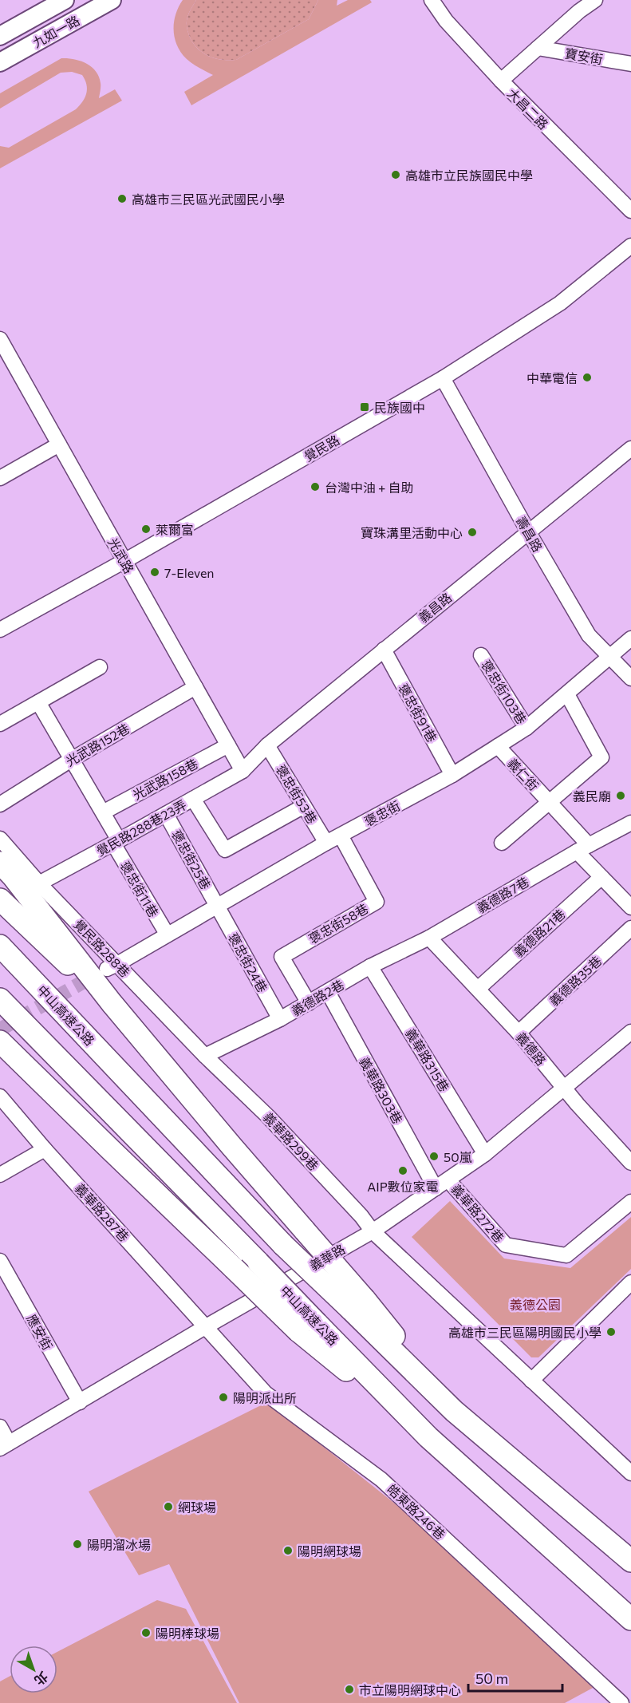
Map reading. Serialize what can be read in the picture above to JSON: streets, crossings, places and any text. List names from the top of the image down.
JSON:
{
  "streets": {
    "highway": ["中山高速公路"],
    "main road": ["九如一路"],
    "street": [
      "寶安街",
      "大昌二路",
      "覺民路",
      "壽昌路",
      "光武路",
      "義昌路",
      "褒忠街103巷",
      "褒忠街91巷",
      "光武路152巷",
      "義仁街",
      "光武路158巷",
      "褒忠街53巷",
      "褒忠街",
      "覺民路288巷23弄",
      "褒忠街25巷",
      "褒忠街11巷",
      "義德路7巷",
      "褒忠街58巷",
      "義德路21巷",
      "覺民路288巷",
      "褒忠街24巷",
      "義德路35巷",
      "義德路2巷",
      "義德路",
      "義華路315巷",
      "義華路303巷",
      "義華路299巷",
      "義華路287巷",
      "義華路272巷",
      "義華路",
      "應安街",
      "皓東路246巷"
    ]
  },
  "crossings": [
    ["覺民路", "壽昌路"],
    ["覺民路", "光武路"],
    ["壽昌路", "義昌路"],
    ["壽昌路", "褒忠街"],
    ["光武路", "義昌路"],
    ["光武路", "光武路152巷"],
    ["光武路", "光武路158巷"],
    ["光武路", "覺民路288巷23弄"],
    ["義昌路", "褒忠街91巷"],
    ["義昌路", "褒忠街53巷"],
    ["義昌路", "覺民路288巷23弄"],
    ["褒忠街103巷", "褒忠街"],
    ["褒忠街91巷", "褒忠街"],
    ["光武路152巷", "褒忠街11巷"],
    ["義仁街", "褒忠街"],
    ["義仁街", "義德路7巷"],
    ["義仁街", "義德路21巷"],
    ["光武路158巷", "褒忠街11巷"],
    ["褒忠街53巷", "褒忠街"],
    ["褒忠街", "褒忠街25巷"],
    ["褒忠街", "褒忠街11巷"],
    ["褒忠街", "褒忠街58巷"],
    ["褒忠街", "覺民路288巷"],
    ["褒忠街", "褒忠街24巷"],
    ["覺民路288巷23弄", "褒忠街25巷"],
    ["覺民路288巷23弄", "褒忠街11巷"],
    ["覺民路288巷23弄", "覺民路288巷"],
    ["褒忠街25巷", "褒忠街24巷"],
    ["義德路7巷", "義德路2巷"],
    ["義德路7巷", "義德路"],
    ["褒忠街58巷", "義德路2巷"],
    ["義德路21巷", "義德路"],
    ["覺民路288巷", "義德路2巷"],
    ["覺民路288巷", "義華路299巷"],
    ["褒忠街24巷", "義德路2巷"],
    ["義德路35巷", "義德路"],
    ["義德路2巷", "義德路"],
    ["義德路2巷", "義華路315巷"],
    ["義德路2巷", "義華路303巷"],
    ["義德路2巷", "義華路299巷"],
    ["義德路", "義華路"],
    ["義華路315巷", "義華路"],
    ["義華路303巷", "義華路"],
    ["義華路299巷", "義華路"],
    ["義華路287巷", "義華路"],
    ["義華路287巷", "皓東路246巷"],
    ["義華路272巷", "義華路"],
    ["義華路", "應安街"],
    ["義華路", "皓東路246巷"]
  ],
  "parks": ["義德公園"],
  "places": {
    "other": [
      "高雄市立民族國民中學",
      "高雄市三民區光武國民小學",
      "中華電信",
      "台灣中油 + 自助",
      "萊爾富",
      "寶珠溝里活動中心",
      "7-Eleven",
      "義民廟",
      "50嵐",
      "AIP數位家電",
      "高雄市三民區陽明國民小學",
      "陽明派出所",
      "網球場",
      "陽明溜冰場",
      "陽明網球場",
      "陽明棒球場",
      "市立陽明網球中心"
    ],
    "transit": ["民族國中"]
  },
  "scale_bar": "50 m",
  "north": "bottom right"
}
